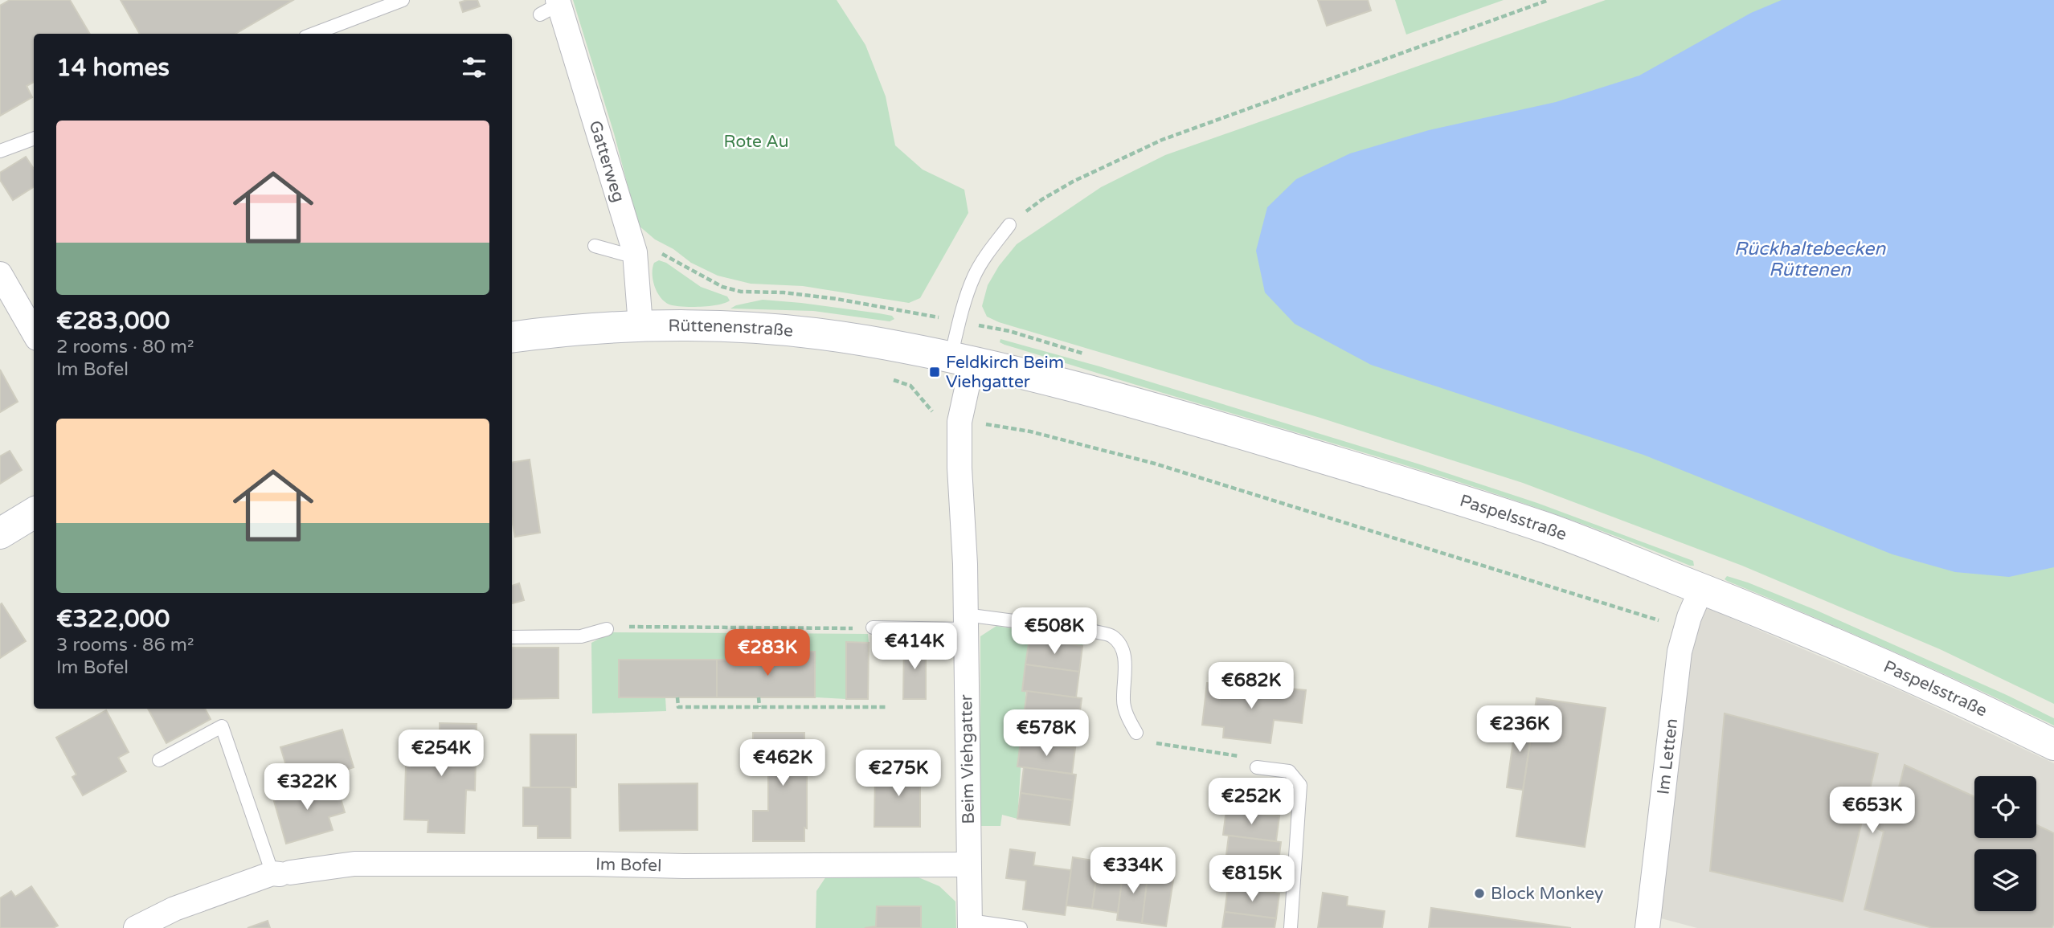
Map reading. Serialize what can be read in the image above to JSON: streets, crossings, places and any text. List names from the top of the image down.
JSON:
{
  "streets": {
    "main road": ["Rüttenenstraße", "Paspelsstraße"],
    "street": [
      "Gatterweg",
      "Im Letten",
      "Beim Viehgatter",
      "Im Bofel"
    ]
  },
  "crossings": [
    ["Gatterweg", "Rüttenenstraße"],
    ["Rüttenenstraße", "Paspelsstraße"],
    ["Rüttenenstraße", "Beim Viehgatter"],
    ["Paspelsstraße", "Im Letten"],
    ["Paspelsstraße", "Beim Viehgatter"],
    ["Beim Viehgatter", "Im Bofel"]
  ],
  "water": ["Rückhaltebecken Rüttenen"],
  "parks": ["Rote Au"],
  "places": {
    "transit": ["Feldkirch Beim Viehgatter"],
    "other": ["Block Monkey"]
  },
  "page": {
    "heading": "14 homes",
    "list": [
      {
        "name": "€283,000",
        "note": "2 rooms · 80 m² · Im Bofel"
      },
      {
        "name": "€322,000",
        "note": "3 rooms · 86 m² · Im Bofel"
      }
    ],
    "price": [
      "€508K",
      "€414K",
      "€283K",
      "€682K",
      "€236K",
      "€578K",
      "€254K",
      "€462K",
      "€275K",
      "€322K",
      "€252K",
      "€653K",
      "€334K",
      "€815K"
    ]
  }
}
